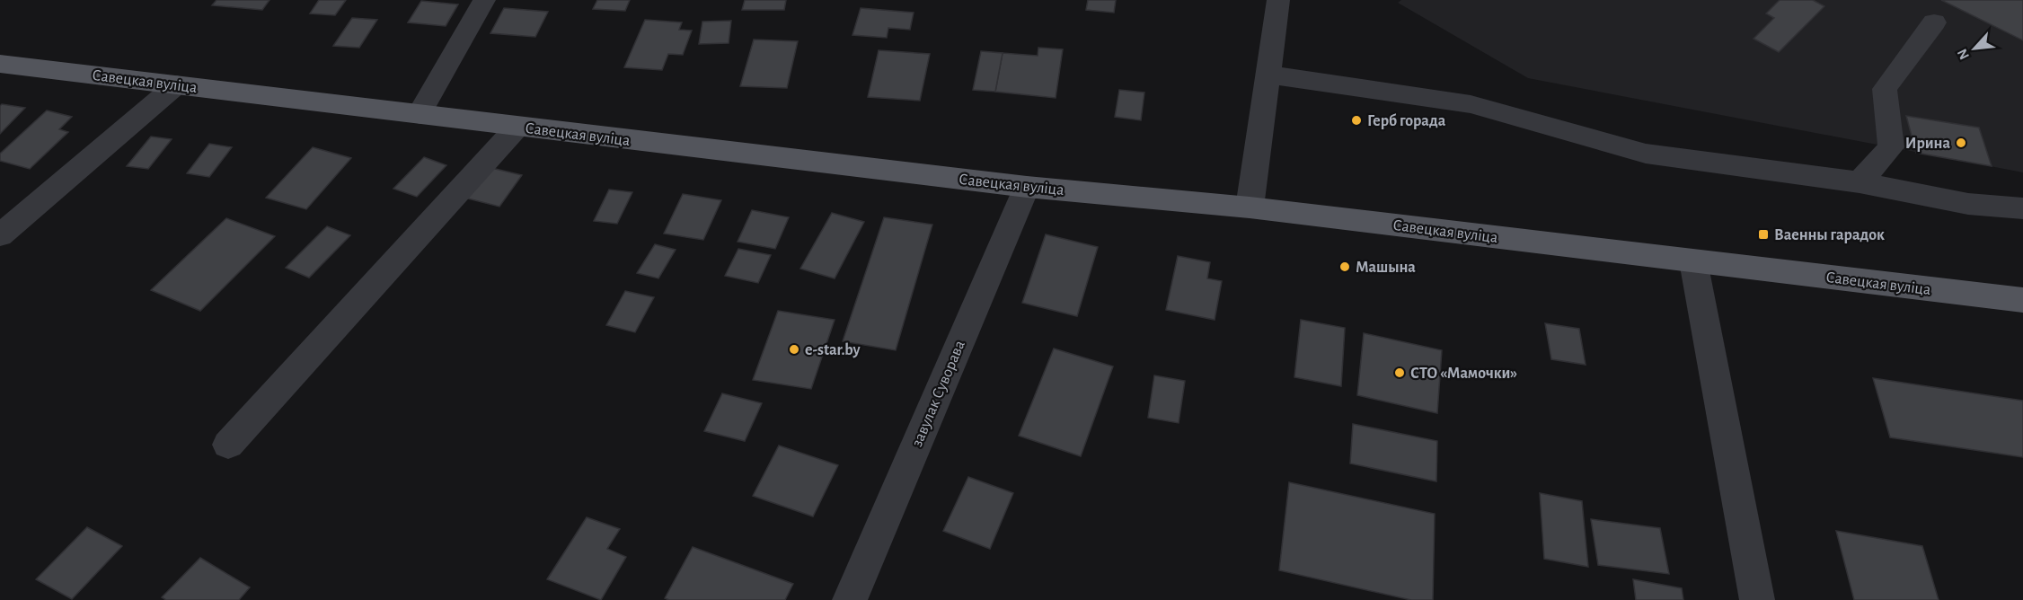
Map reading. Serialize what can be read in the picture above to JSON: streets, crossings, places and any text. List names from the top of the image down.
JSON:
{
  "streets": {
    "main road": ["Савецкая вуліца"],
    "street": ["завулак Суворава"]
  },
  "crossings": [
    ["Савецкая вуліца", "завулак Суворава"]
  ],
  "places": {
    "other": [
      "Герб горада",
      "Ирина",
      "Машына",
      "e-star.by",
      "СТО «Мамочки»"
    ],
    "transit": ["Ваенны гарадок"]
  },
  "north": "bottom left"
}
